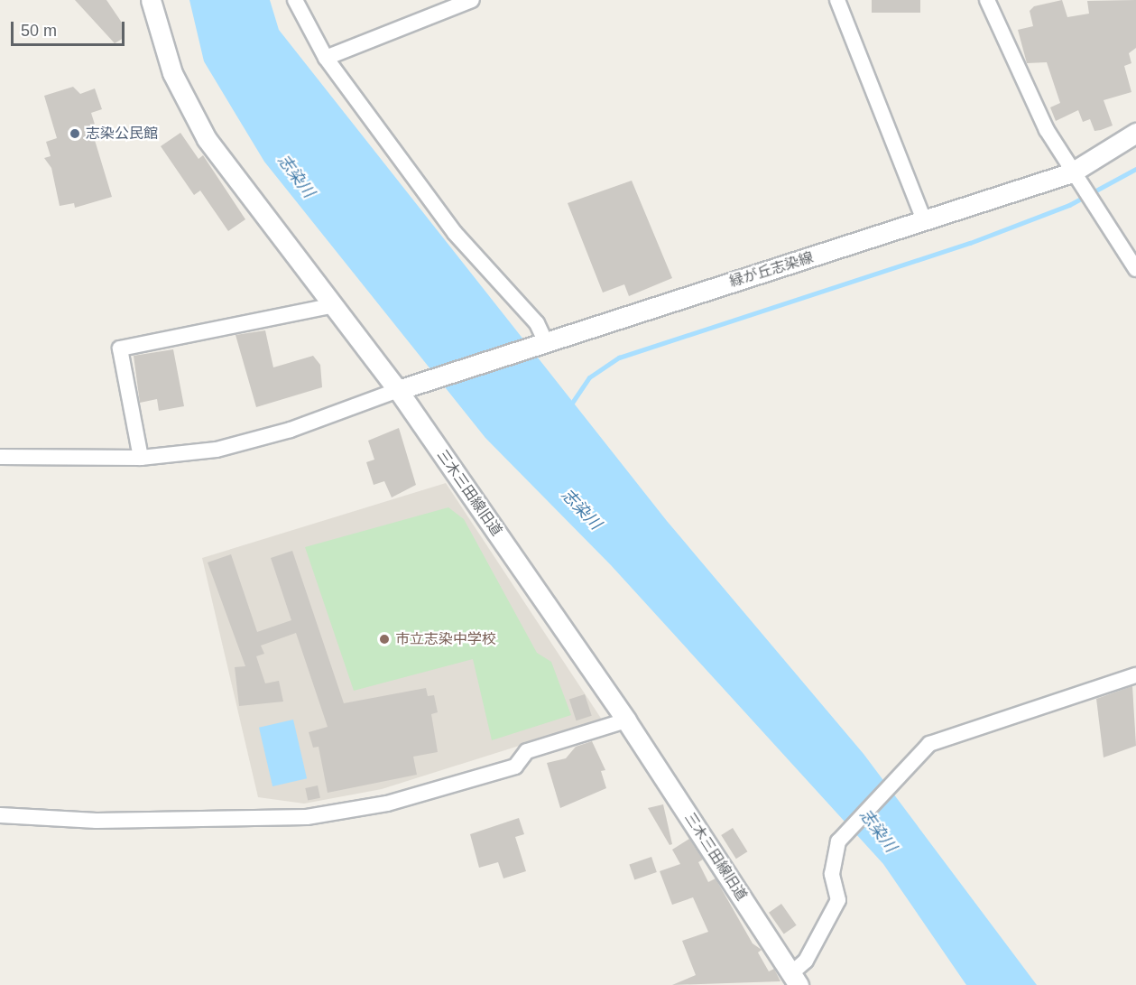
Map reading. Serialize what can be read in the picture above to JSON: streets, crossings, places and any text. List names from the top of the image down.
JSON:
{
  "streets": {
    "street": ["緑が丘志染線", "三木三田線旧道"]
  },
  "crossings": [
    ["緑が丘志染線", "三木三田線旧道"]
  ],
  "water": ["志染川"],
  "places": ["志染公民館", "市立志染中学校"],
  "scale_bar": "50 m"
}
